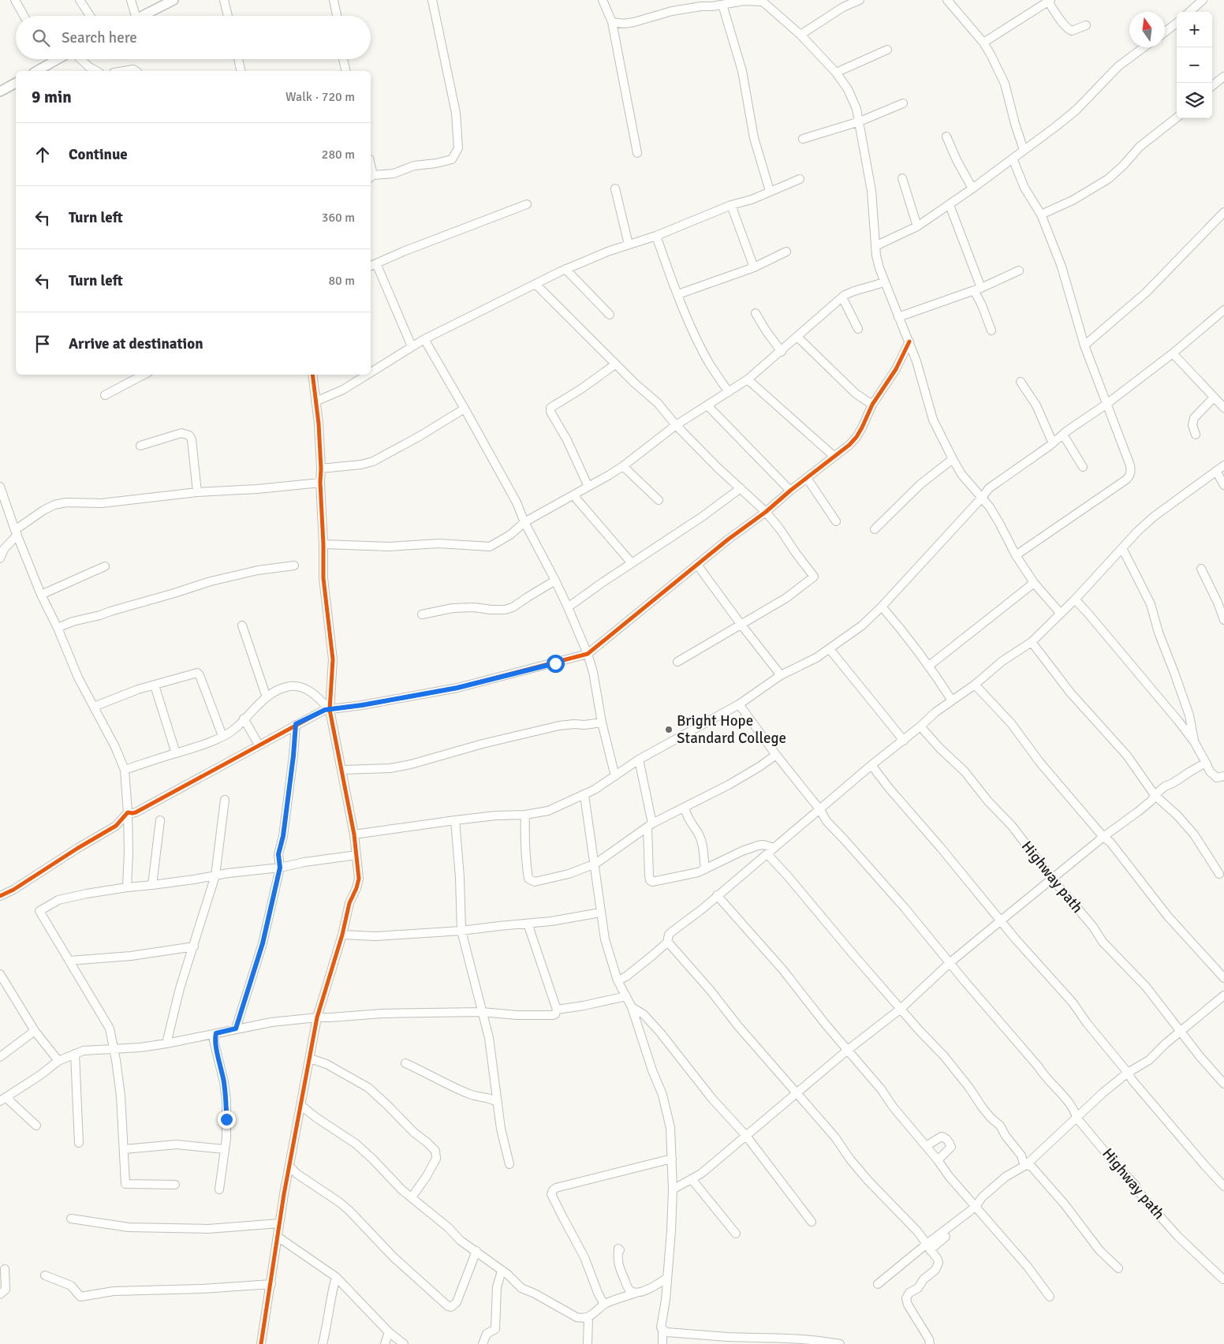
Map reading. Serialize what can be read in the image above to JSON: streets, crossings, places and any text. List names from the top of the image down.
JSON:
{
  "streets": {
    "street": ["Highway path"]
  },
  "places": ["Bright Hope Standard College"],
  "north": "top",
  "page": {
    "map_buttons": ["+", "−"],
    "search": "Search here",
    "heading": ["9 min", "Walk · 720 m"],
    "list": [
      ["Continue", "280 m"],
      ["Turn left", "360 m"],
      ["Turn left", "80 m"],
      "Arrive at destination"
    ]
  }
}
